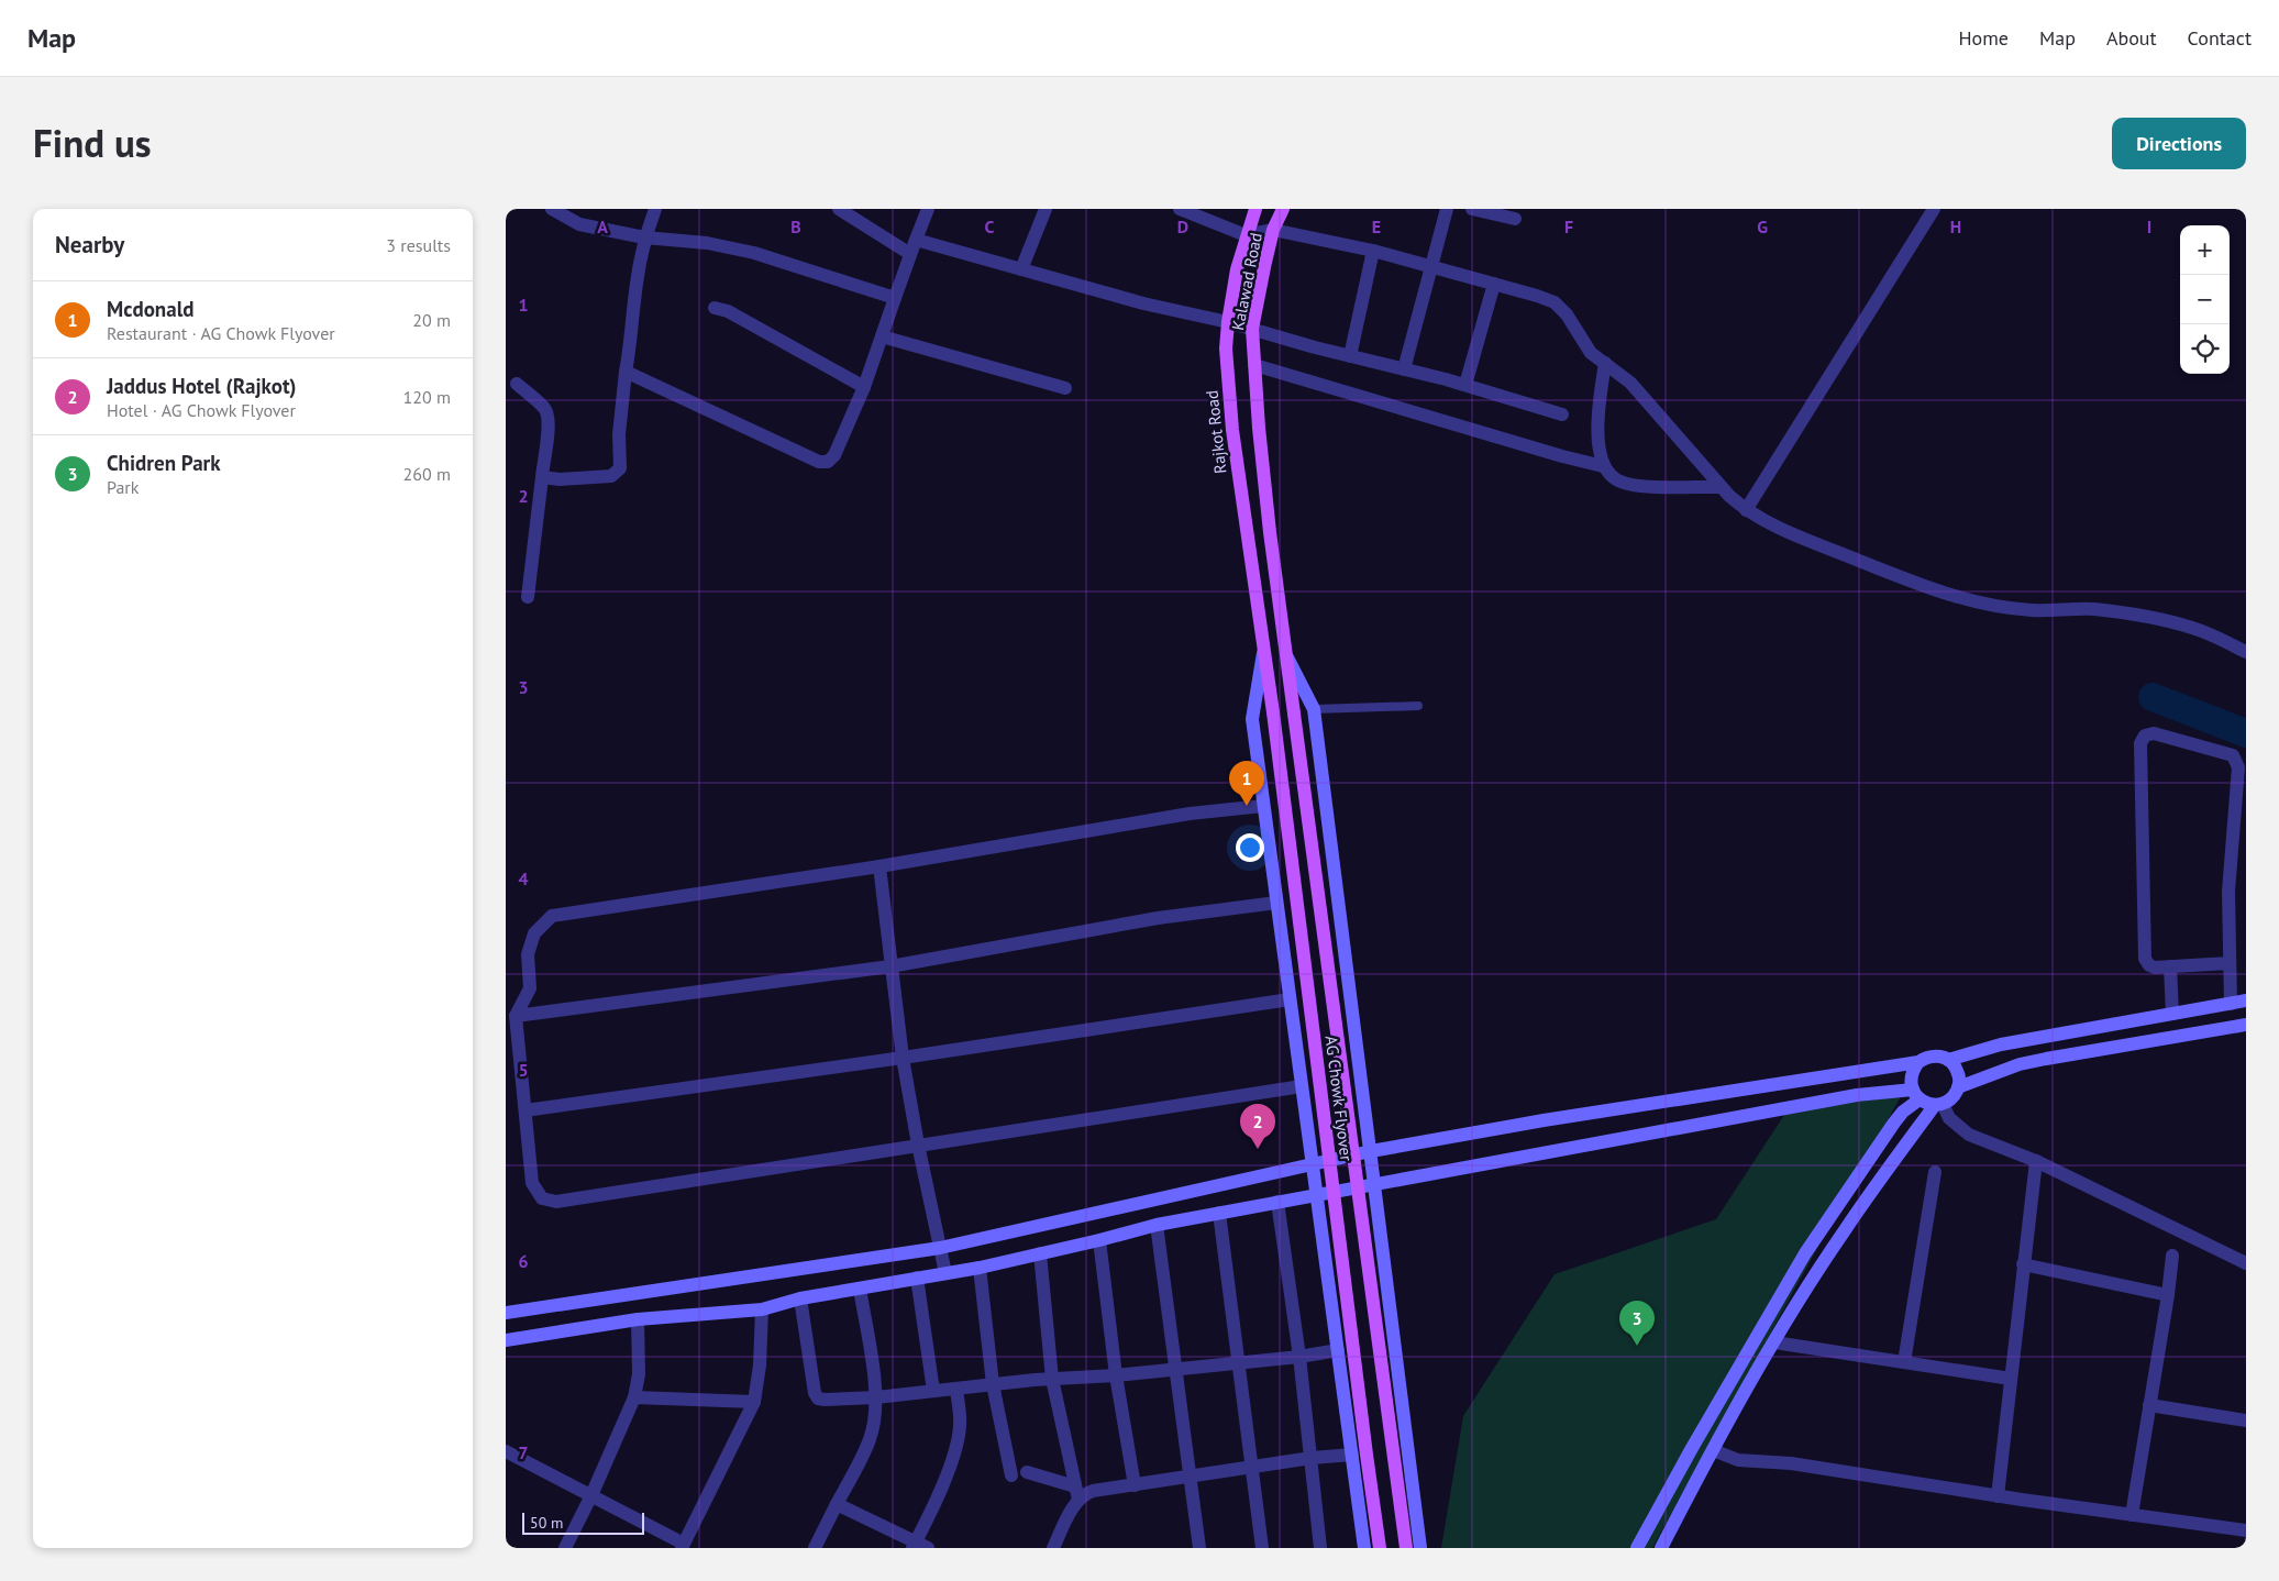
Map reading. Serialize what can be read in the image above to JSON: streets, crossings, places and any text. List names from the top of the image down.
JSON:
{
  "streets": {
    "main road": ["Kalawad Road", "Rajkot Road", "AG Chowk Flyover"]
  },
  "crossings": [
    ["Kalawad Road", "AG Chowk Flyover"],
    ["Rajkot Road", "AG Chowk Flyover"]
  ],
  "scale_bar": "50 m",
  "page": {
    "header": "Map",
    "nav": [
      "Home",
      "Map",
      "About",
      "Contact"
    ],
    "title": "Find us",
    "buttons": "Directions",
    "heading": ["Nearby", "3 results"],
    "map_buttons": ["+", "−"],
    "list": [
      {
        "mark": "1",
        "name": "Mcdonald",
        "note": "Restaurant · AG Chowk Flyover",
        "value": "20 m"
      },
      {
        "mark": "2",
        "name": "Jaddus Hotel (Rajkot)",
        "note": "Hotel · AG Chowk Flyover",
        "value": "120 m"
      },
      {
        "mark": "3",
        "name": "Chidren Park",
        "note": "Park",
        "value": "260 m"
      }
    ],
    "pins": ["1", "2", "3"],
    "scale": "50 m"
  },
  "grid": {
    "columns": [
      "A",
      "B",
      "C",
      "D",
      "E",
      "F",
      "G",
      "H",
      "I"
    ],
    "rows": [
      "1",
      "2",
      "3",
      "4",
      "5",
      "6",
      "7"
    ]
  }
}
